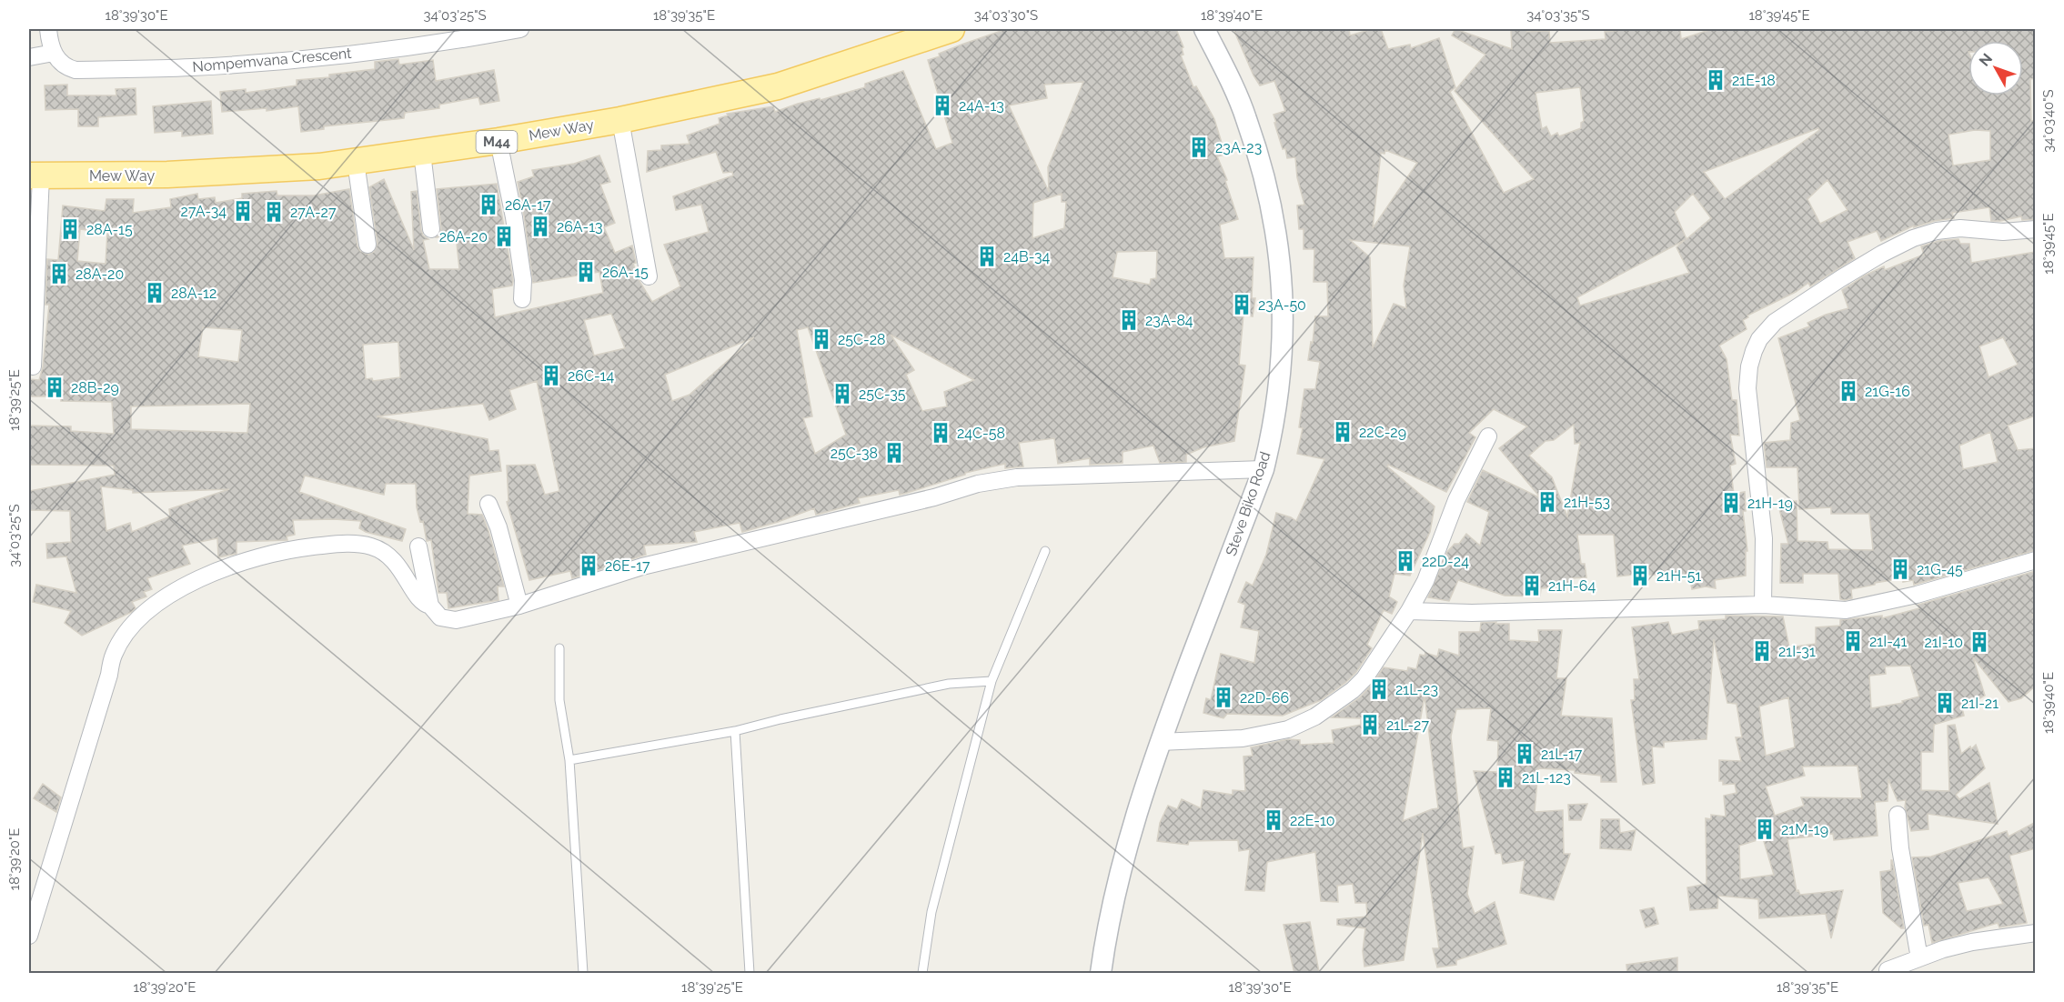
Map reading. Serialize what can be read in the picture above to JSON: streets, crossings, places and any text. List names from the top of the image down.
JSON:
{
  "streets": {
    "main road": ["Mew Way", "M44"],
    "street": ["Nompemvana Crescent", "Steve Biko Road"]
  },
  "places": {
    "building": [
      "21E-18",
      "24A-13",
      "23A-23",
      "26A-17",
      "27A-34",
      "27A-27",
      "26A-13",
      "28A-15",
      "26A-20",
      "24B-34",
      "26A-15",
      "28A-20",
      "28A-12",
      "23A-50",
      "23A-84",
      "25C-28",
      "26C-14",
      "28B-29",
      "21G-16",
      "25C-35",
      "22C-29",
      "24C-58",
      "25C-38",
      "21H-53",
      "21H-19",
      "22D-24",
      "26E-17",
      "21G-45",
      "21H-51",
      "21H-64",
      "21I-41",
      "21I-10",
      "21I-31",
      "21L-23",
      "22D-66",
      "21I-21",
      "21L-27",
      "21L-17",
      "21L-123",
      "22E-10",
      "21M-19"
    ]
  },
  "north": "top left",
  "coordinates": [
    "18°39'30\"E",
    "34°03'25\"S",
    "18°39'35\"E",
    "34°03'30\"S",
    "18°39'40\"E",
    "34°03'35\"S",
    "18°39'45\"E",
    "34°03'40\"S",
    "18°39'25\"E",
    "18°39'20\"E"
  ]
}
